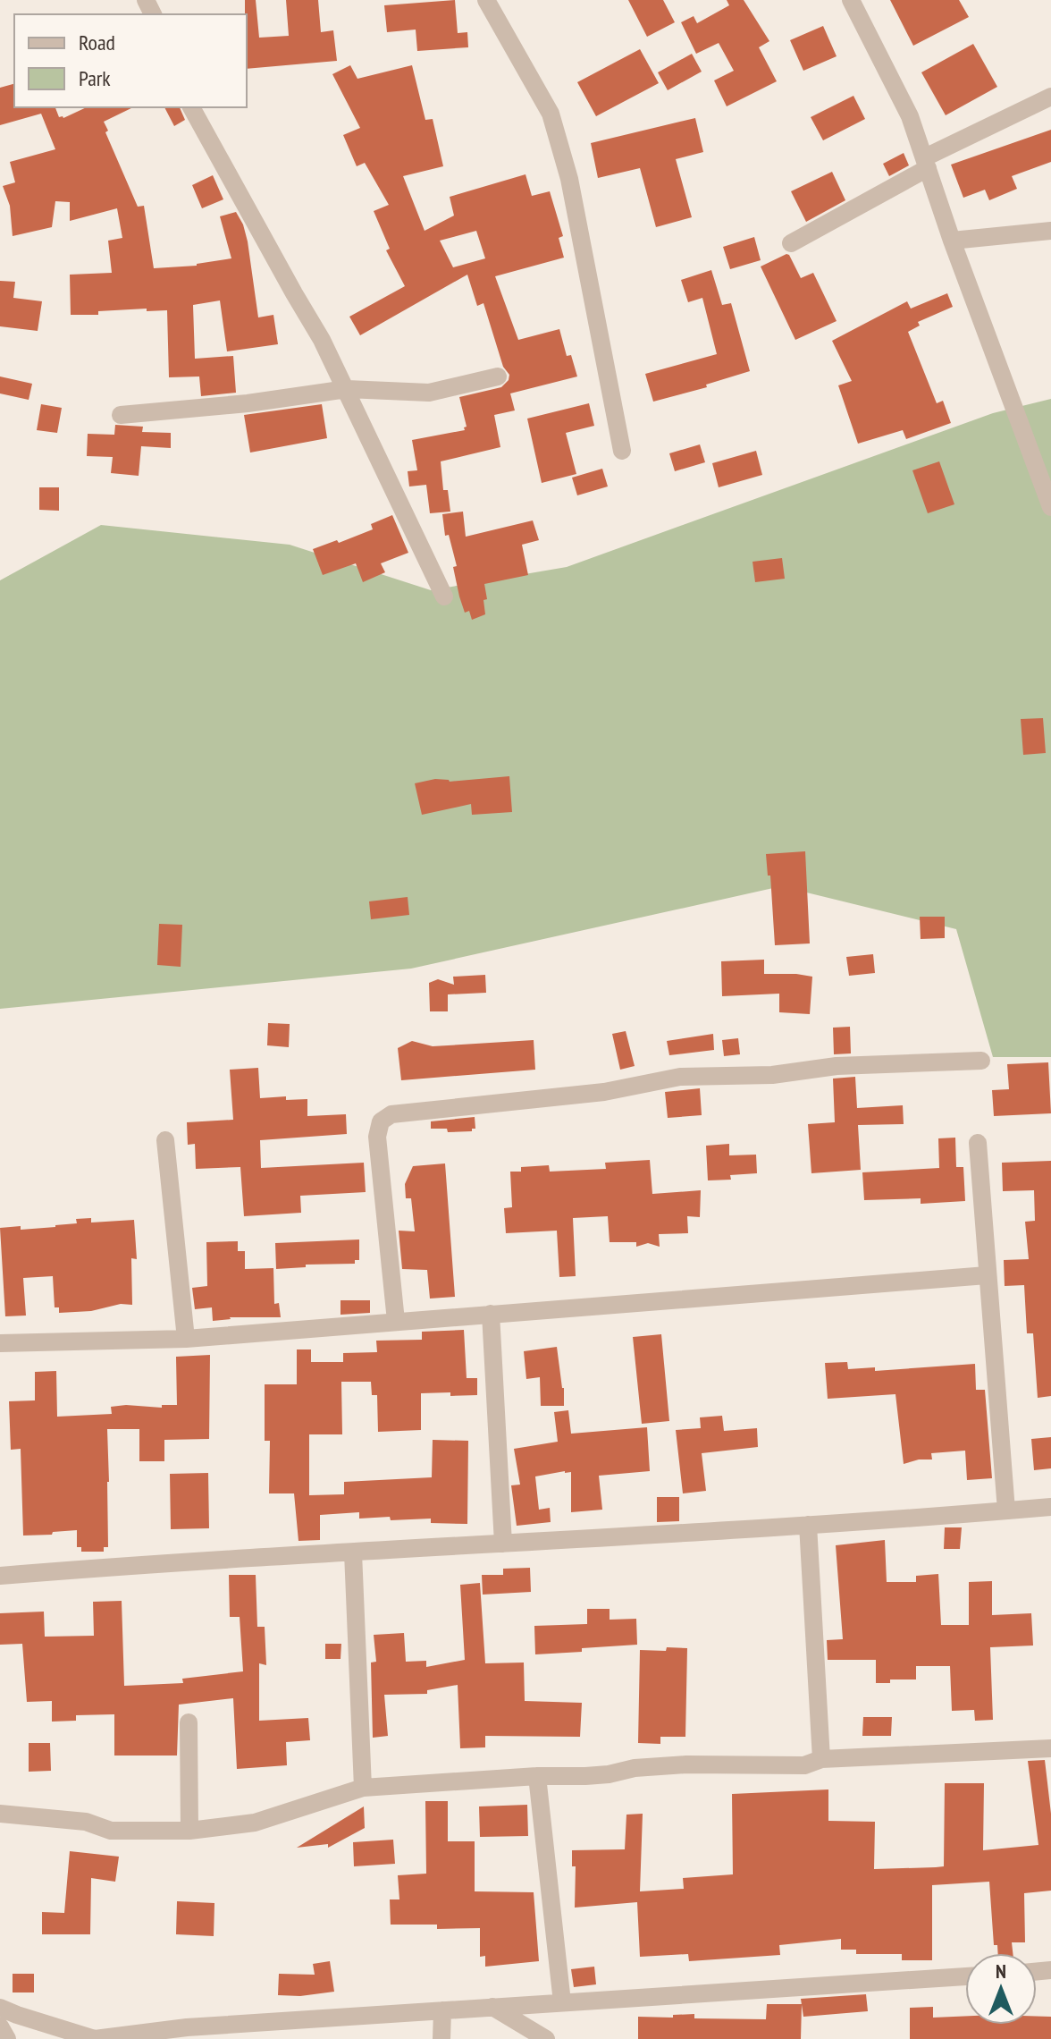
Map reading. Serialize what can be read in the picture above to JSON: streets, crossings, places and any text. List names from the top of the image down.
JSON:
{
  "legend": ["Road", "Park"],
  "north": "top"
}
